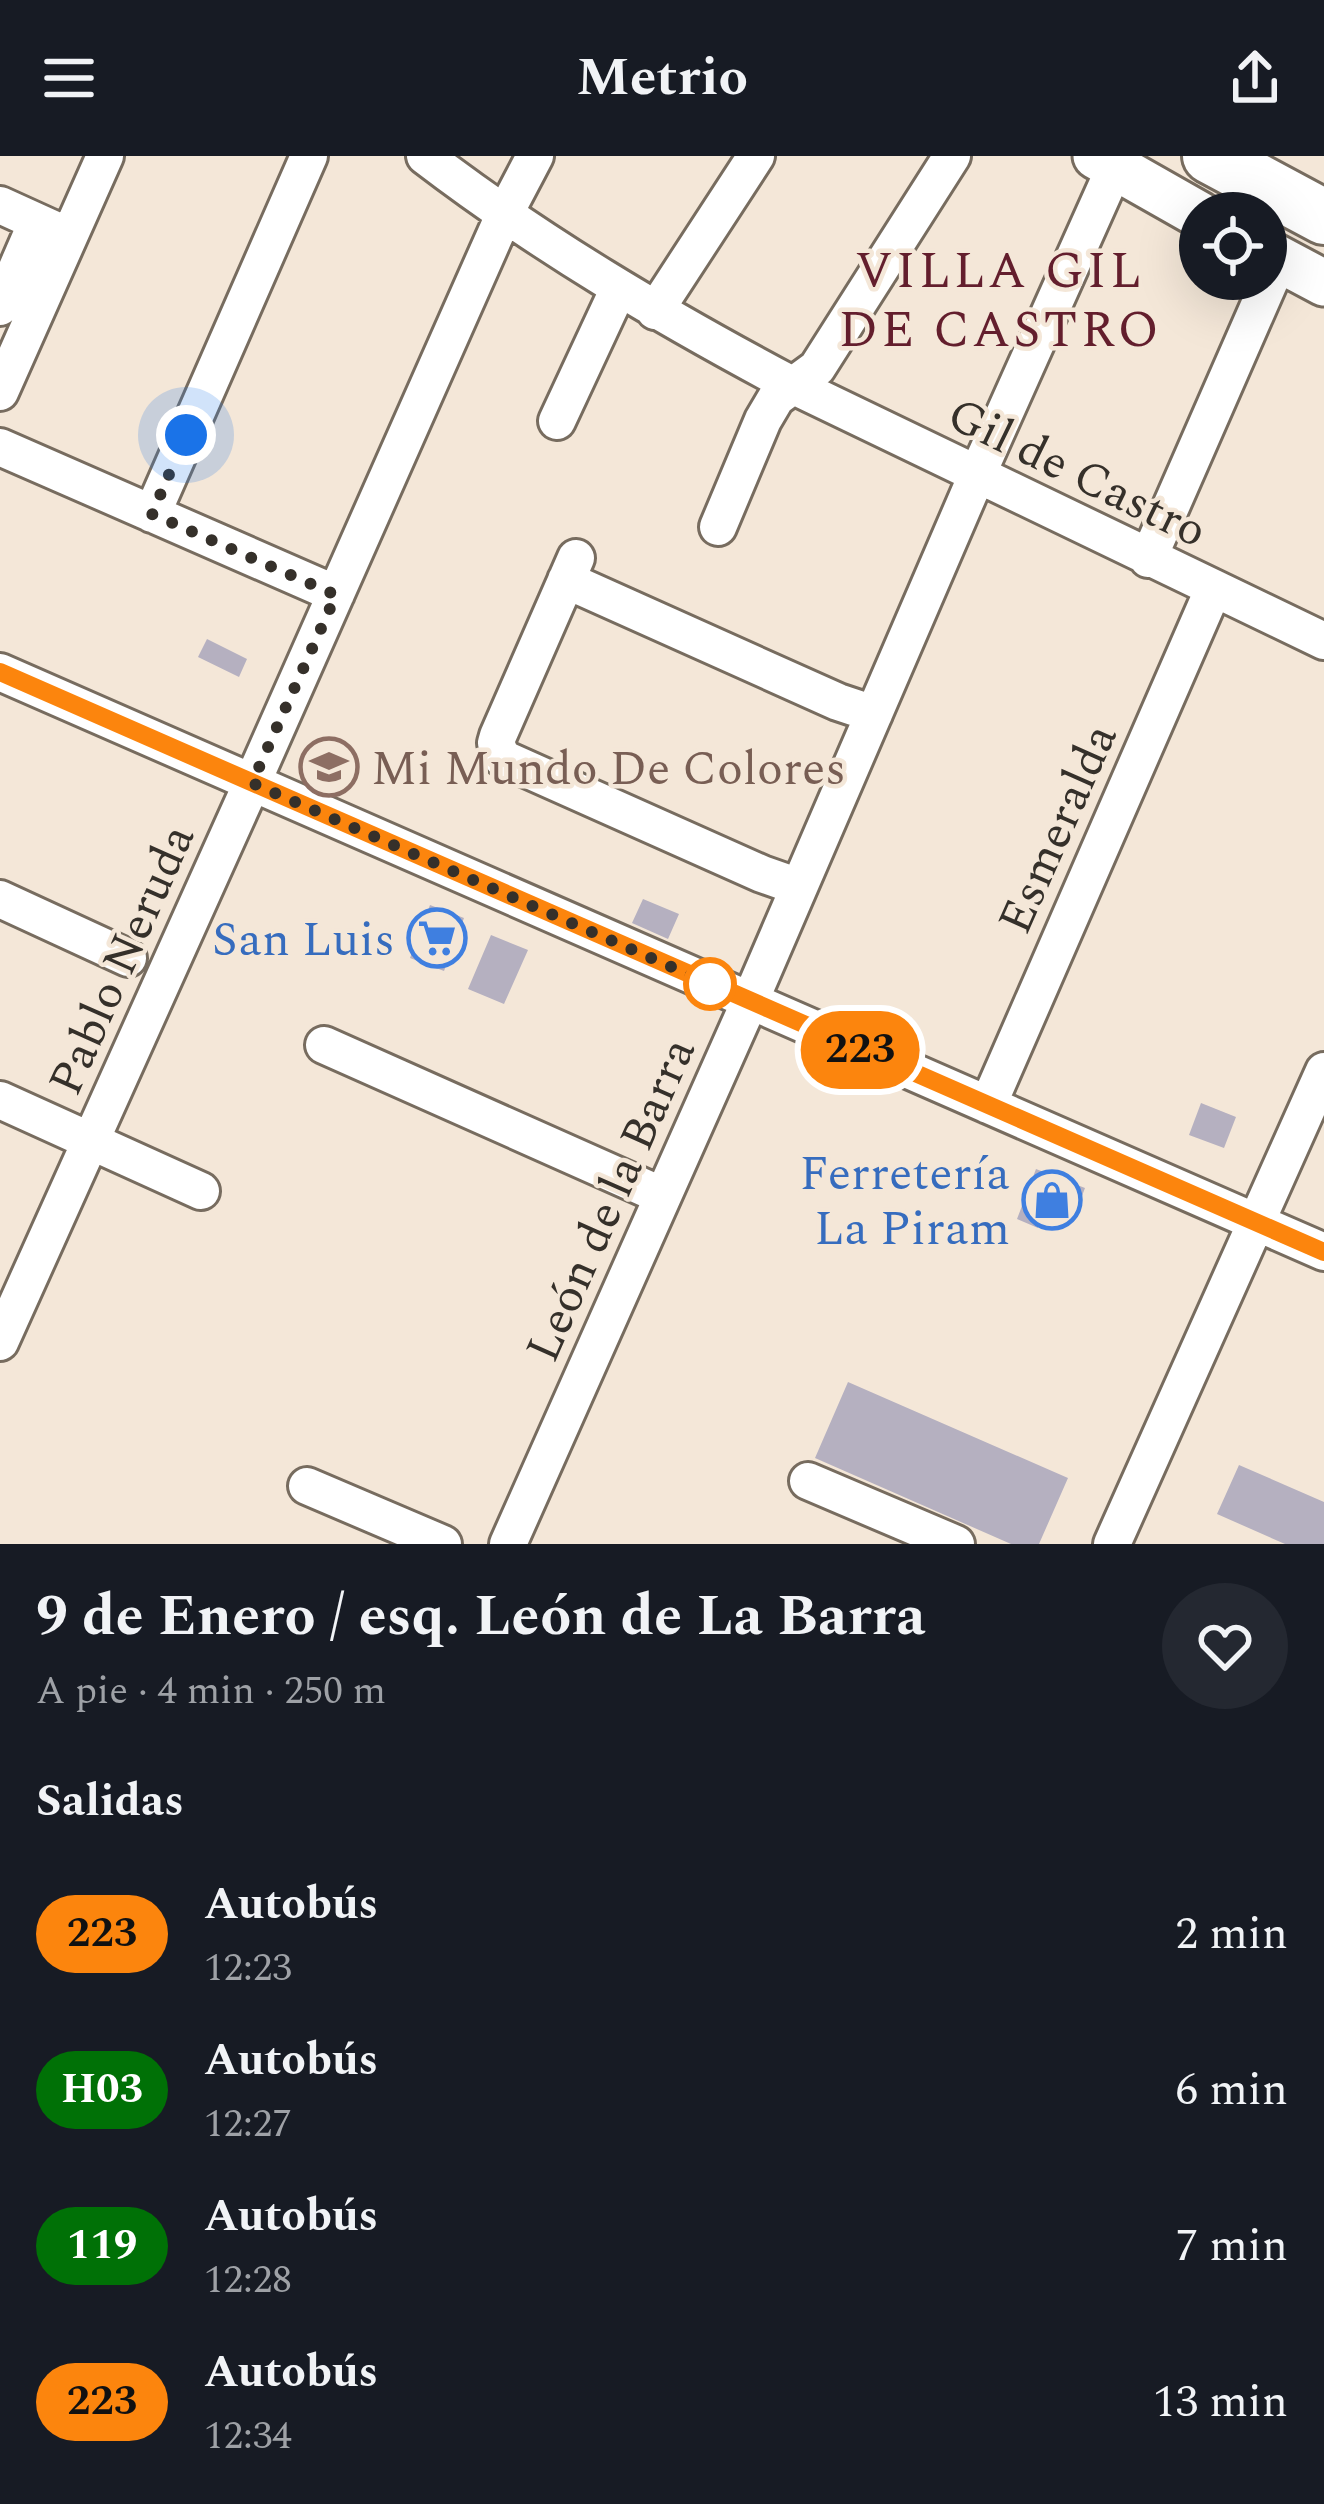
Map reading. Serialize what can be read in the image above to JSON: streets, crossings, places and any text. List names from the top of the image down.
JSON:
{
  "streets": {
    "street": [
      "Gil de Castro",
      "Esmeralda",
      "Pablo Neruda",
      "León de la Barra"
    ]
  },
  "crossings": [
    ["Gil de Castro", "Esmeralda"],
    ["Gil de Castro", "Pablo Neruda"],
    ["Gil de Castro", "León de la Barra"]
  ],
  "districts": ["VILLA GIL DE CASTRO"],
  "places": {
    "school or university": ["Mi Mundo De Colores"],
    "supermarket": ["San Luis"],
    "shop": ["Ferretería La Piram"]
  },
  "lines": ["bus line 223"],
  "page": {
    "header": "Metrio",
    "on_map": "223",
    "heading": [
      ["9 de Enero / esq. León de La Barra", "A pie · 4 min · 250 m"],
      "Salidas"
    ],
    "list": [
      {
        "mark": "223",
        "name": "Autobús",
        "note": "12:23",
        "value": "2 min"
      },
      {
        "mark": "H03",
        "name": "Autobús",
        "note": "12:27",
        "value": "6 min"
      },
      {
        "mark": "119",
        "name": "Autobús",
        "note": "12:28",
        "value": "7 min"
      },
      {
        "mark": "223",
        "name": "Autobús",
        "note": "12:34",
        "value": "13 min"
      }
    ]
  }
}
